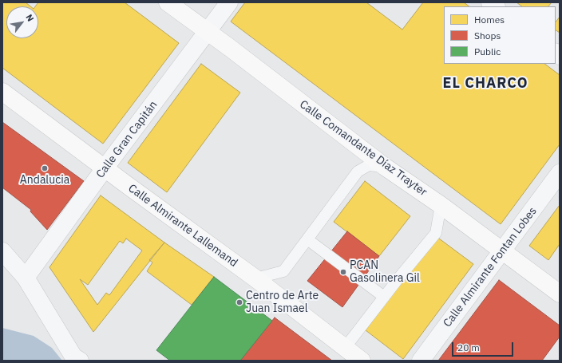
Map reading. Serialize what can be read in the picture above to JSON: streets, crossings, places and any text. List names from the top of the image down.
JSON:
{
  "streets": {
    "main road": ["Calle Comandante Díaz Trayter", "Calle Almirante Lallemand"],
    "street": ["Calle Gran Capitán", "Calle Almirante Fontan Lobes"]
  },
  "crossings": [
    ["Calle Gran Capitán", "Calle Comandante Díaz Trayter"],
    ["Calle Gran Capitán", "Calle Almirante Lallemand"],
    ["Calle Comandante Díaz Trayter", "Calle Almirante Fontan Lobes"]
  ],
  "districts": ["EL CHARCO"],
  "places": ["Andalucia", "PCAN Gasolinera Gil", "Centro de Arte Juan Ismael"],
  "legend": ["Homes", "Shops", "Public"],
  "scale_bar": "20 m",
  "north": "top right"
}
